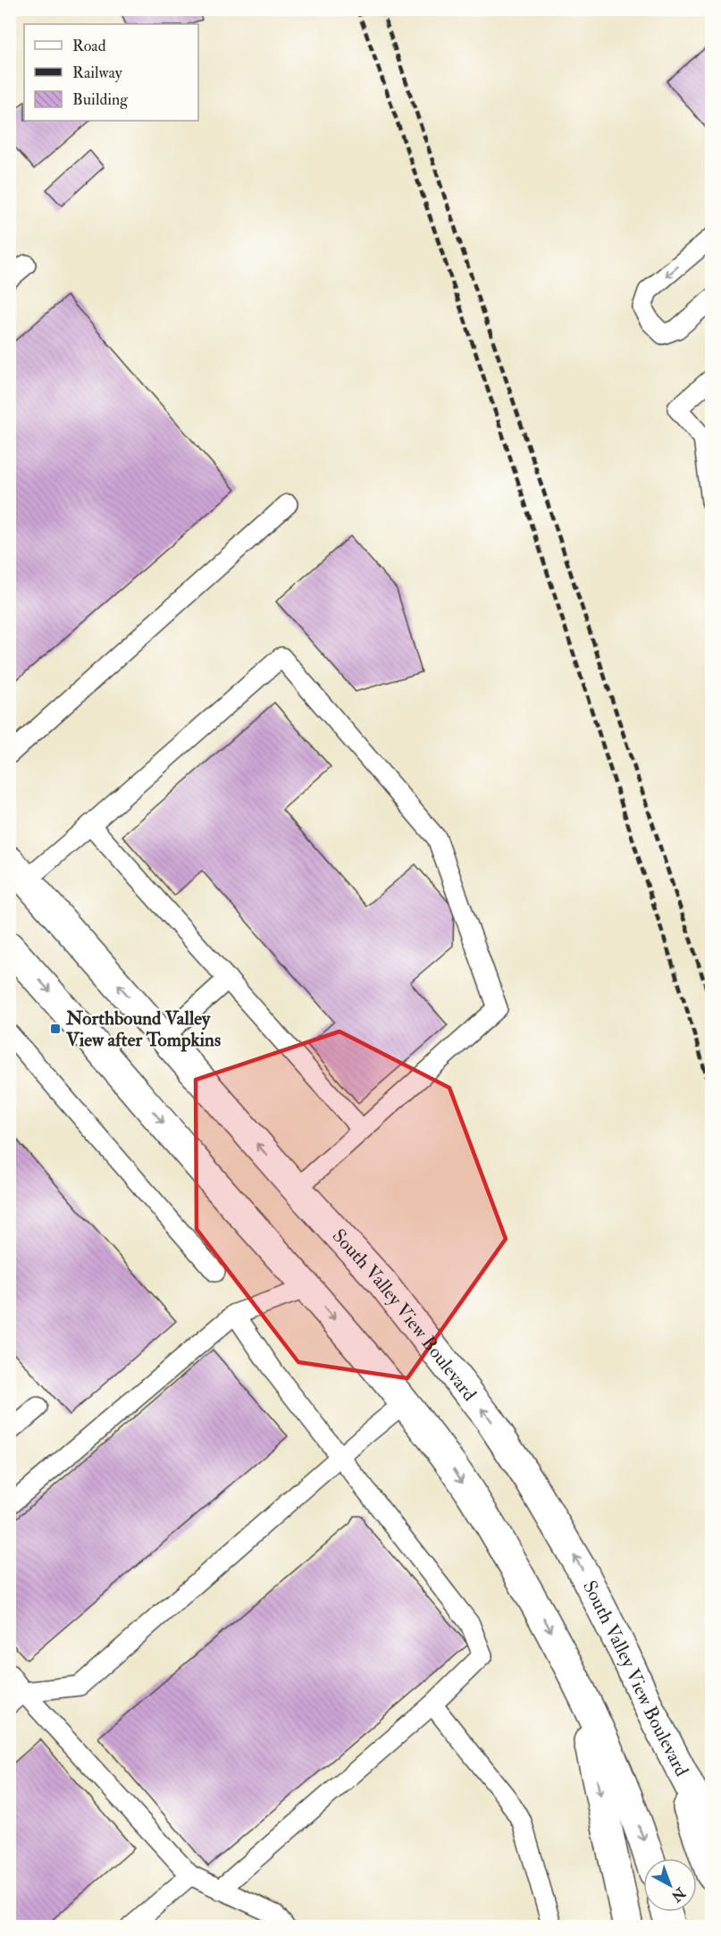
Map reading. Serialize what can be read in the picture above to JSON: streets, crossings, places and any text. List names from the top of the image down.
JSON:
{
  "streets": {
    "main road": ["South Valley View Boulevard"]
  },
  "places": {
    "transit": ["Northbound Valley View after Tompkins"]
  },
  "legend": ["Road", "Railway", "Building"],
  "north": "bottom right"
}
